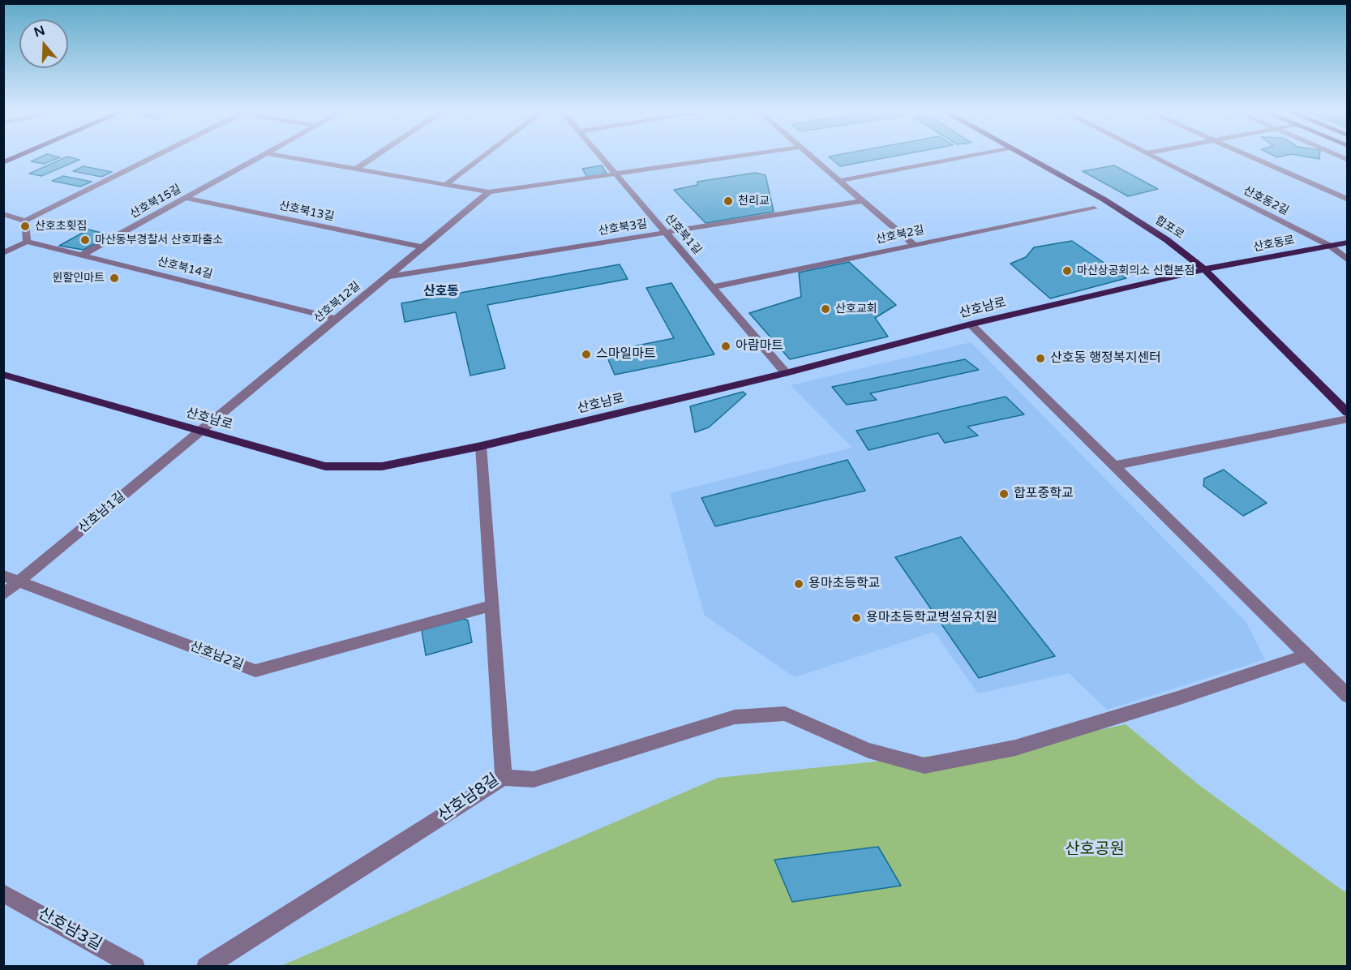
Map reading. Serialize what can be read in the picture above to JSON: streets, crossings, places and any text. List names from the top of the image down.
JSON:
{
  "streets": {
    "main road": ["합포로", "산호동로", "산호남로"],
    "street": [
      "산호동2길",
      "산호북15길",
      "산호북13길",
      "산호북3길",
      "산호북1길",
      "산호북2길",
      "산호북14길",
      "산호북12길",
      "산호남1길",
      "산호남2길",
      "산호남8길",
      "산호남3길"
    ]
  },
  "crossings": [
    ["산호동2길", "산호동로"],
    ["산호북15길", "산호북13길"],
    ["산호북15길", "산호북14길"],
    ["산호북13길", "산호북12길"],
    ["산호북3길", "산호북1길"],
    ["산호북3길", "산호북12길"],
    ["합포로", "산호동로"],
    ["합포로", "산호남로"],
    ["산호북1길", "산호북2길"],
    ["산호북1길", "산호남로"],
    ["산호동로", "산호남로"],
    ["산호북14길", "산호북12길"],
    ["산호북12길", "산호남로"],
    ["산호북12길", "산호남1길"],
    ["산호남로", "산호남1길"],
    ["산호남로", "산호남8길"],
    ["산호남1길", "산호남2길"],
    ["산호남2길", "산호남8길"]
  ],
  "districts": ["산호동"],
  "parks": ["산호공원"],
  "places": [
    "천리교",
    "산호초횟집",
    "마산동부경찰서 산호파출소",
    "마산상공회의소 신협본점",
    "윈할인마트",
    "산호교회",
    "아람마트",
    "스마일마트",
    "산호동 행정복지센터",
    "합포중학교",
    "용마초등학교",
    "용마초등학교병설유치원"
  ],
  "north": "top"
}
